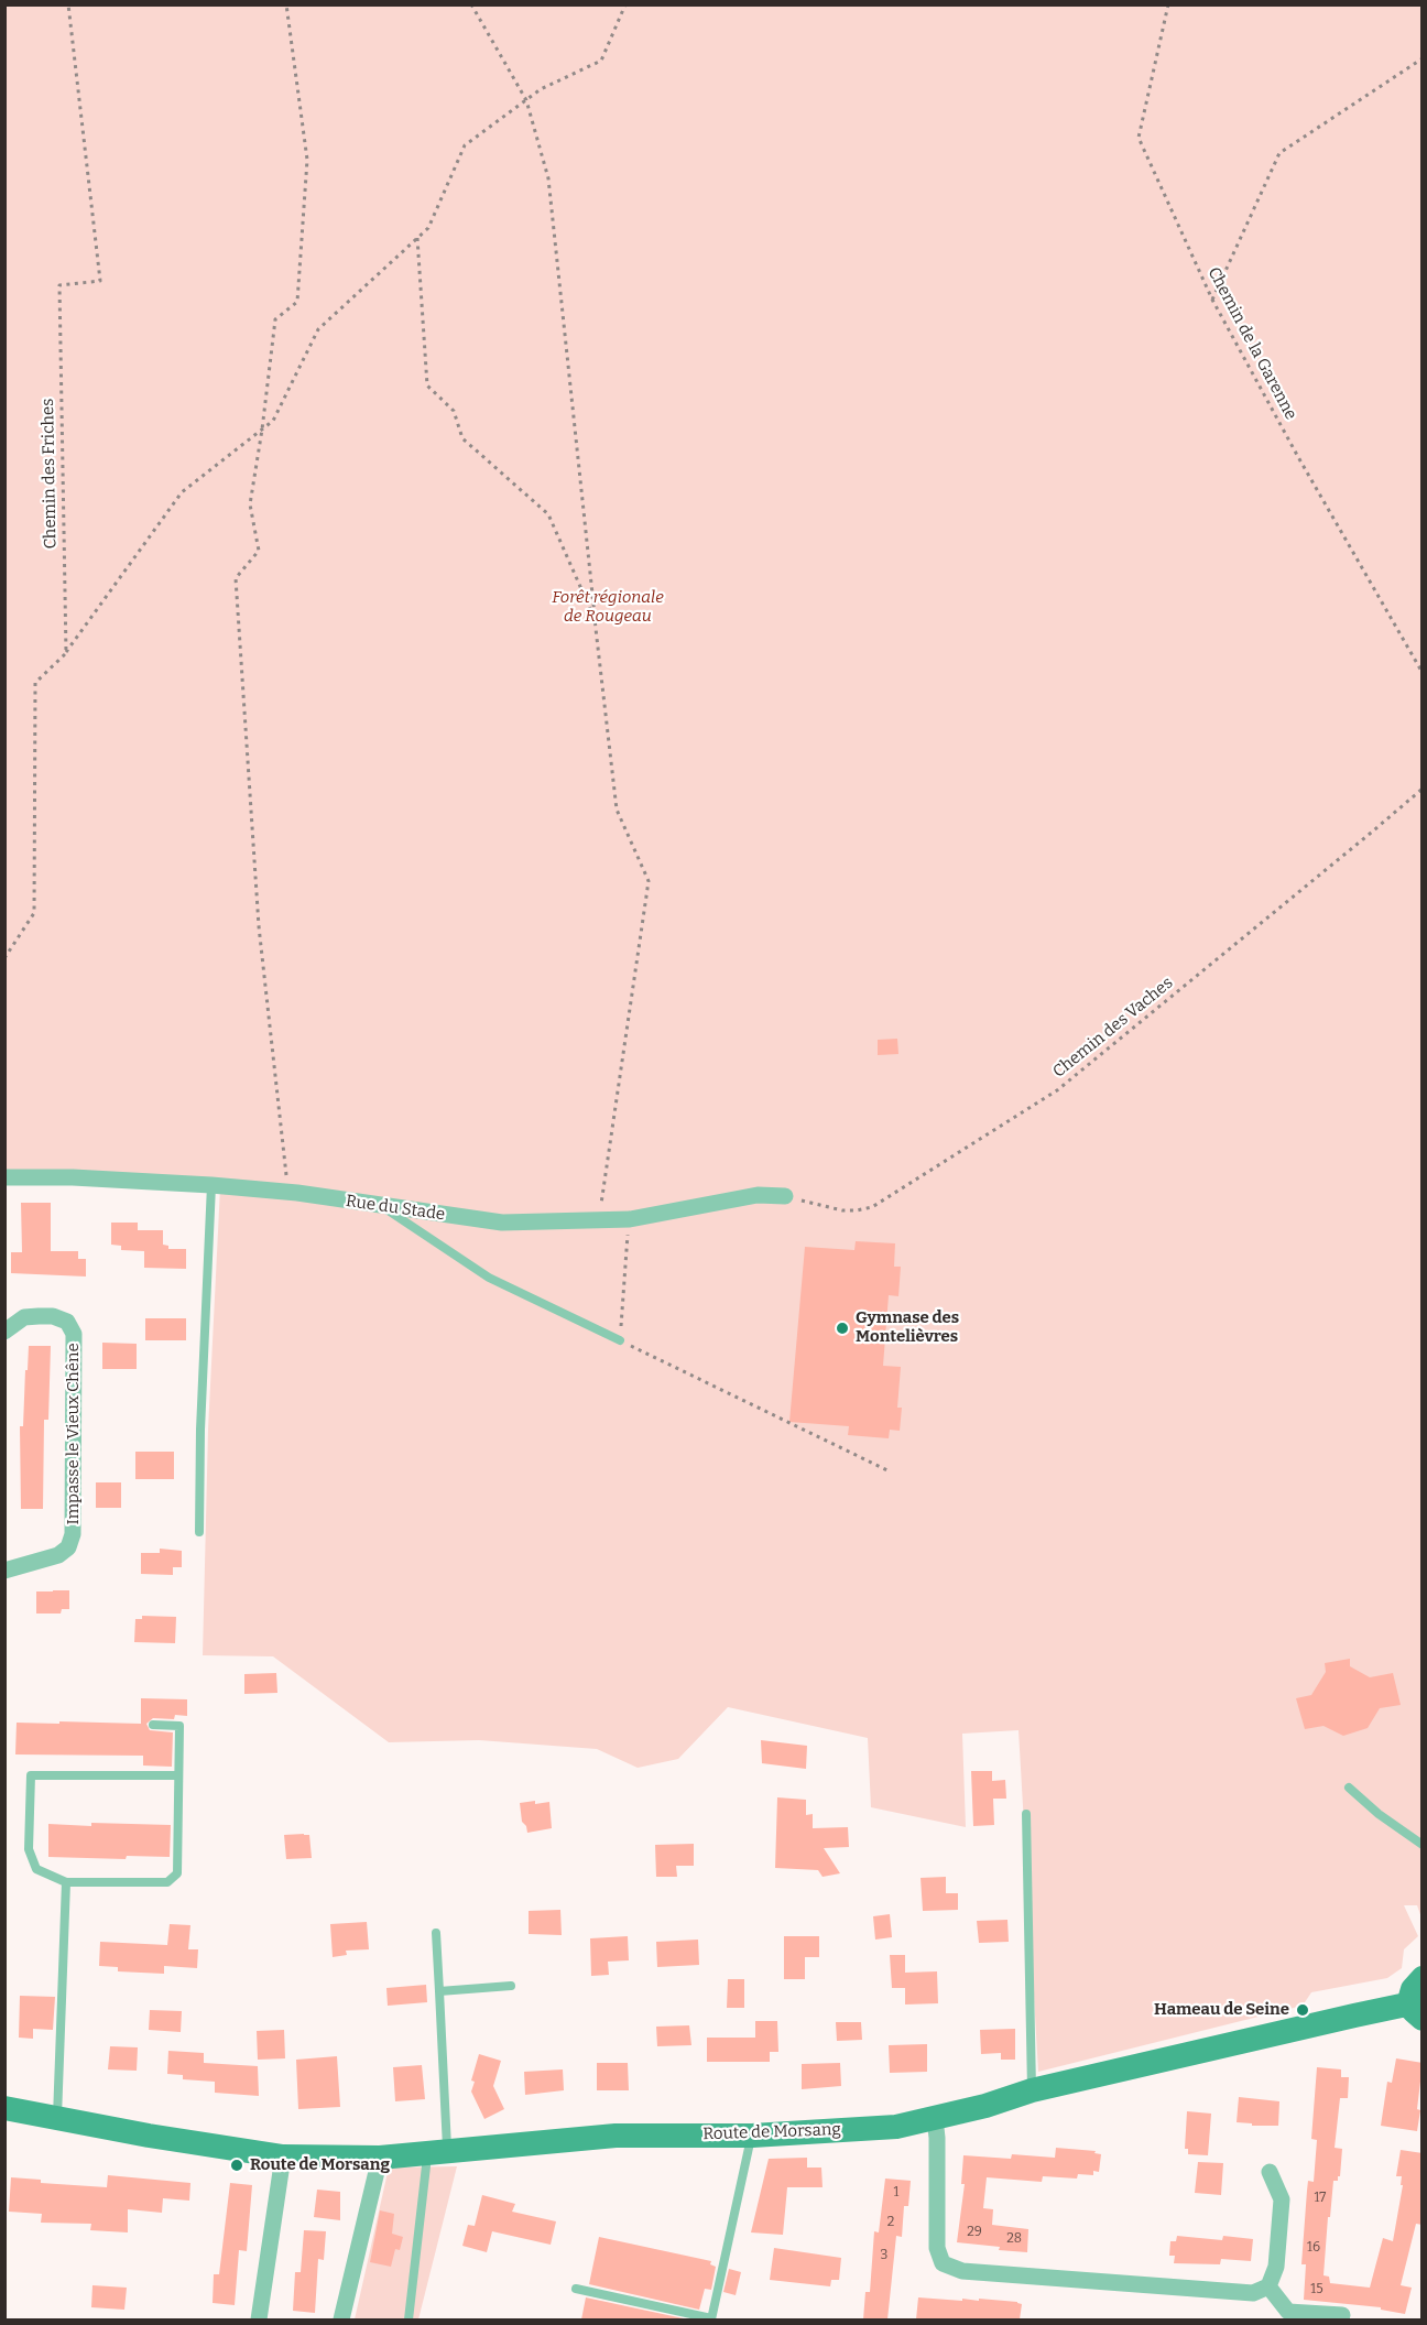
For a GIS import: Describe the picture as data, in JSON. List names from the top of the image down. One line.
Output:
{"streets":{"street":["Rue du Stade","Impasse le Vieux Chêne","Route de Morsang"],"path":["Chemin de la Garenne","Chemin des Friches","Chemin des Vaches"]},"crossings":[["Chemin des Vaches","Rue du Stade"]],"parks":["Forêt régionale de Rougeau"],"places":["Gymnase des Montelièvres","Hameau de Seine","Route de Morsang"],"house_numbers":["1","17","2","29","28","16","3","15"]}
